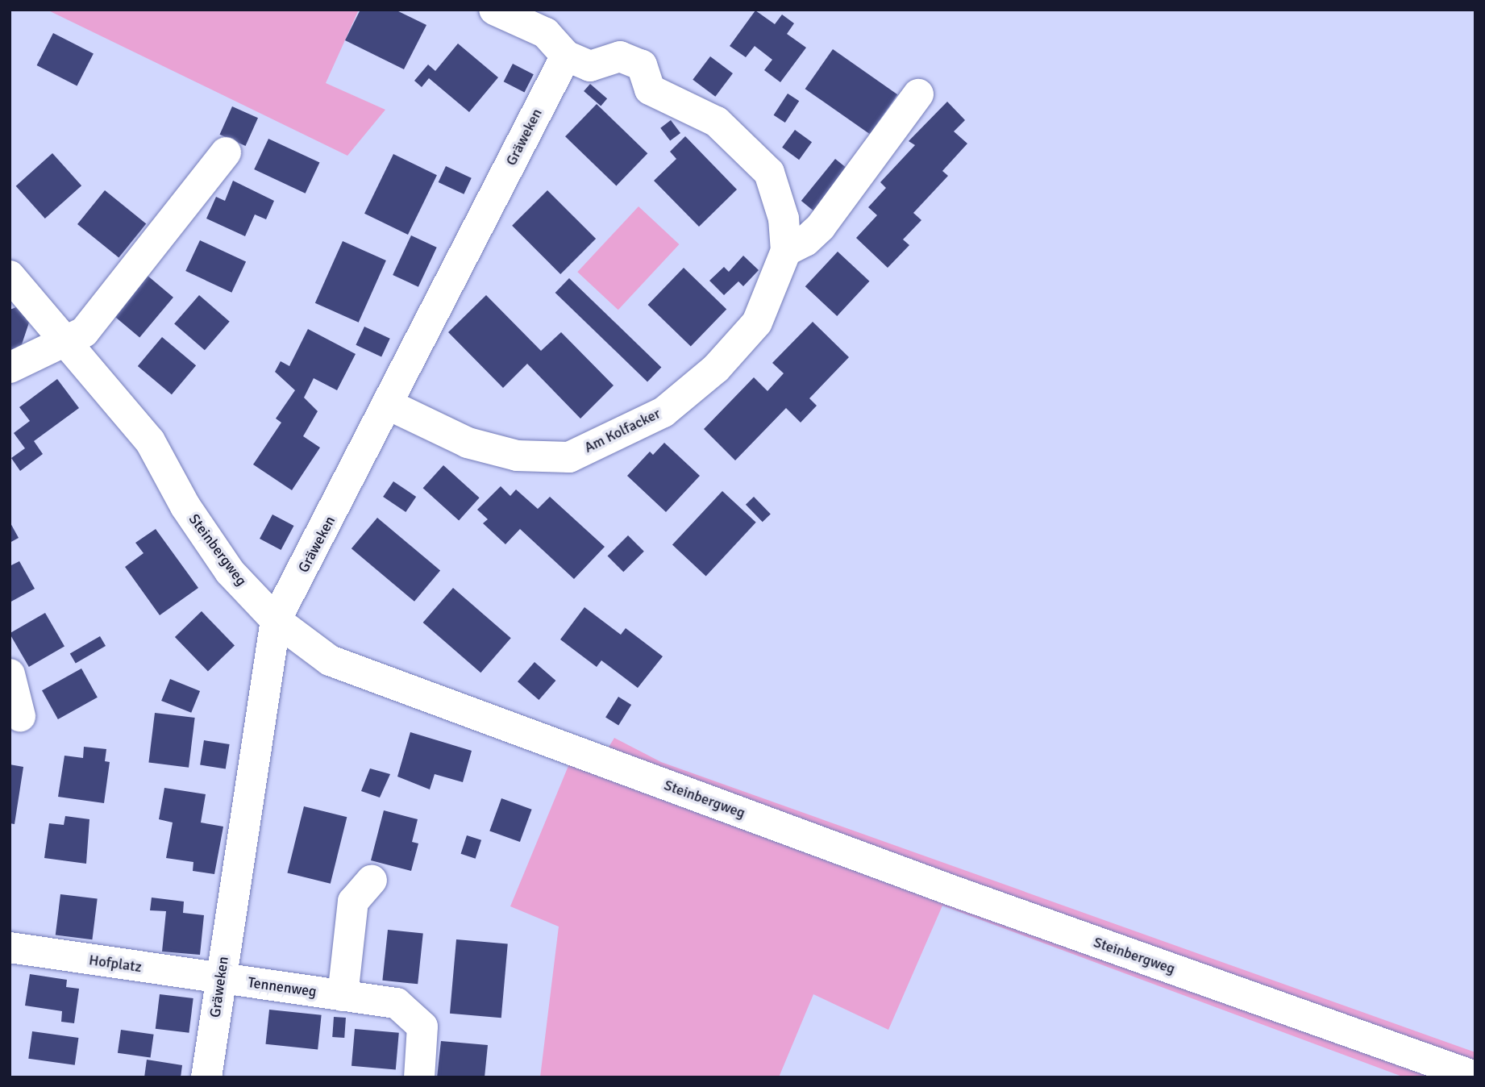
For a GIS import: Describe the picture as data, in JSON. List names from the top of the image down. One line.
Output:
{"streets":{"street":["Gräweken","Am Kolfacker","Steinbergweg","Hofplatz","Tennenweg"]},"crossings":[["Gräweken","Am Kolfacker"],["Gräweken","Steinbergweg"],["Gräweken","Hofplatz"],["Gräweken","Tennenweg"],["Hofplatz","Tennenweg"]]}
